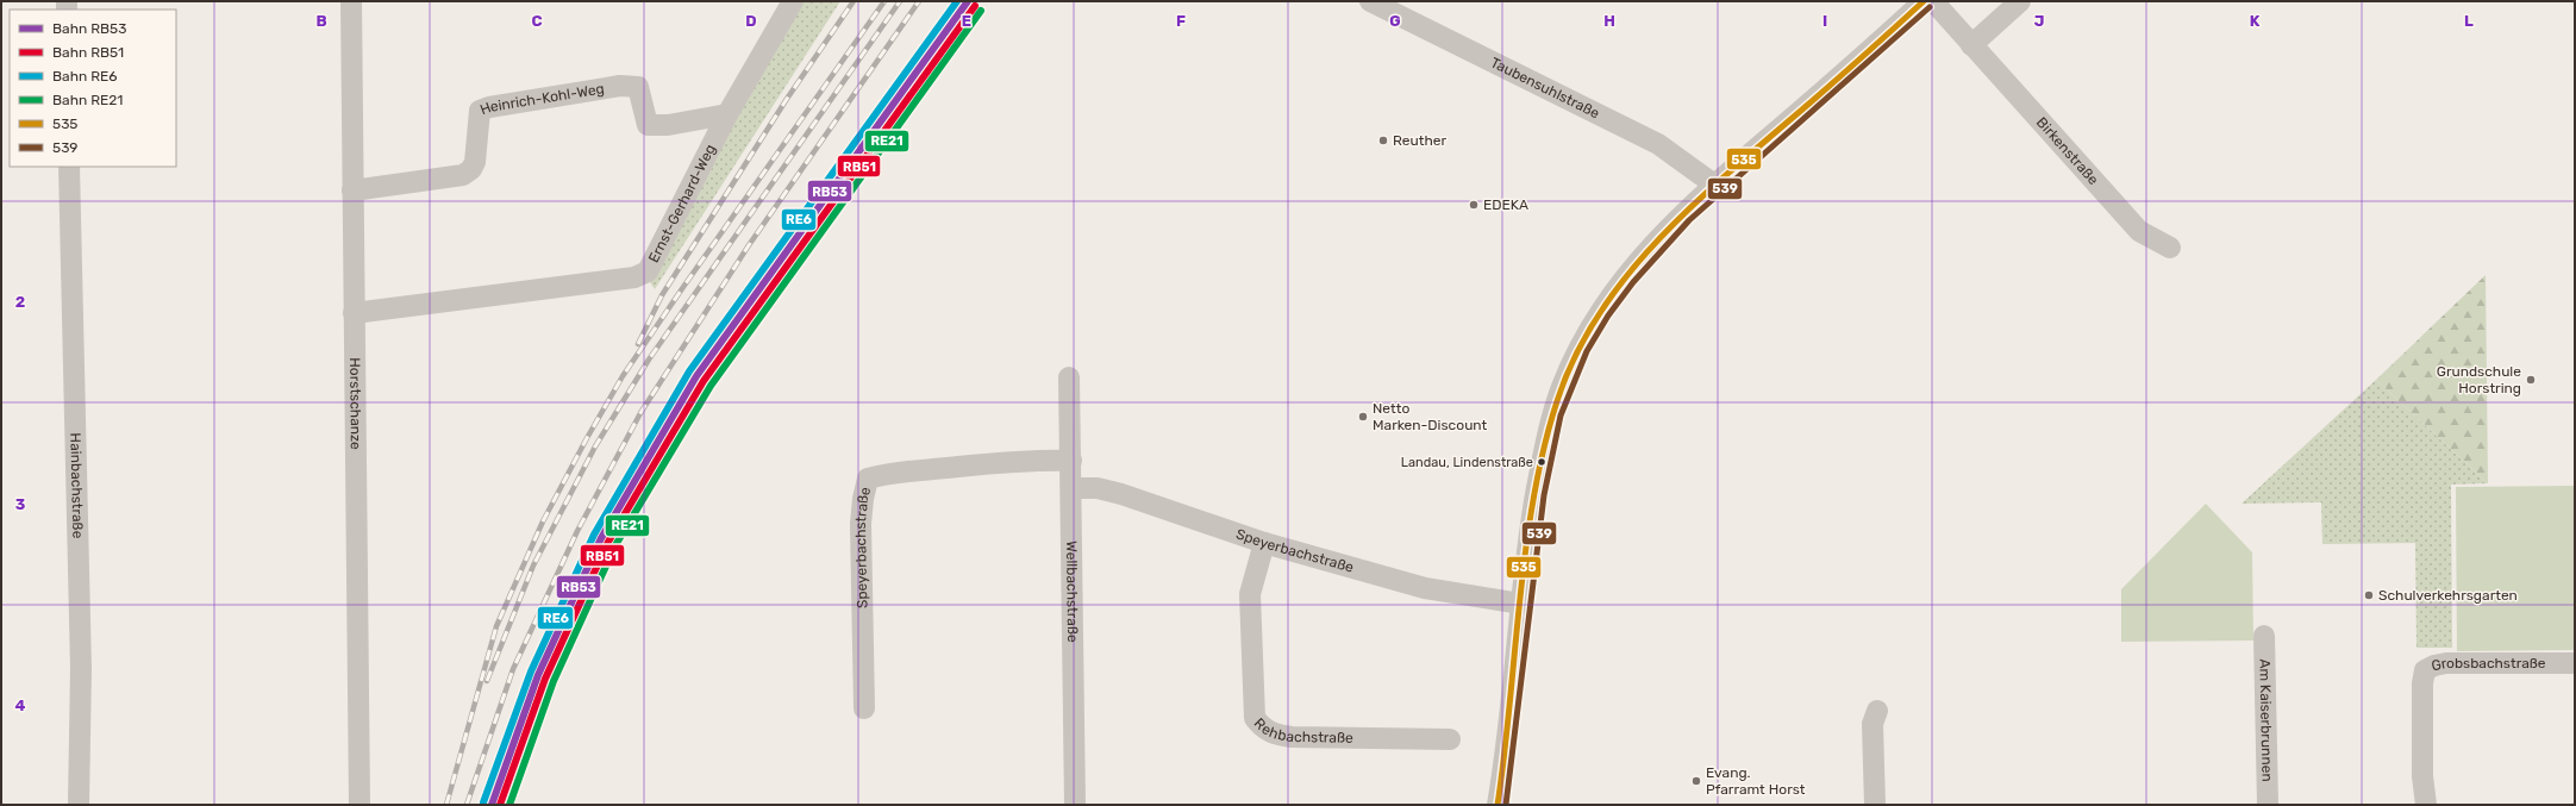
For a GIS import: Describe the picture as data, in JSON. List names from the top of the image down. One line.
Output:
{"streets":{"street":["Taubensuhlstraße","Heinrich-Kohl-Weg","Birkenstraße","Ernst-Gerhard-Weg","Horstschanze","Hainbachstraße","Speyerbachstraße","Wellbachstraße","Grobsbachstraße","Am Kaiserbrunnen","Rehbachstraße"]},"crossings":[["Heinrich-Kohl-Weg","Ernst-Gerhard-Weg"],["Heinrich-Kohl-Weg","Horstschanze"],["Ernst-Gerhard-Weg","Horstschanze"],["Speyerbachstraße","Wellbachstraße"],["Speyerbachstraße","Rehbachstraße"]],"places":["Reuther","EDEKA","Grundschule Horstring","Netto Marken-Discount","Landau, Lindenstraße","Schulverkehrsgarten","Evang. Pfarramt Horst"],"lines":["rail line RB53","rail line RE6","transit line 535","rail line RB51","transit line 539","rail line RE21"],"legend":["Bahn RB53","Bahn RB51","Bahn RE6","Bahn RE21","535","539"],"grid":{"columns":["B","C","D","E","F","G","H","I","J","K","L"],"rows":["2","3","4"]}}
